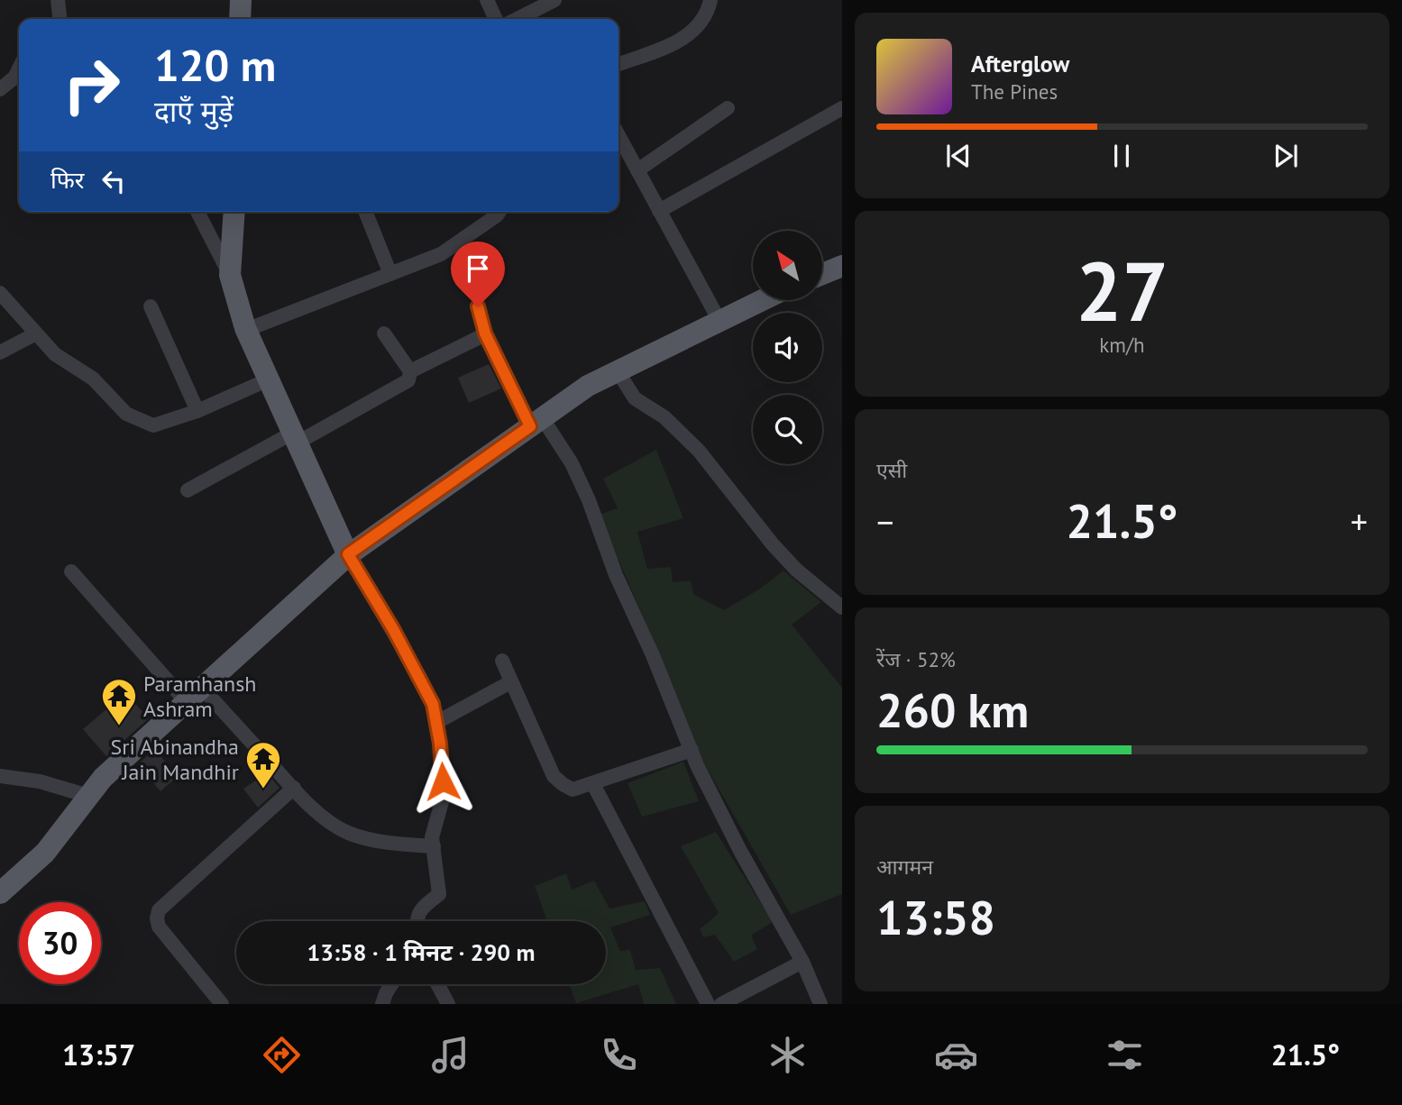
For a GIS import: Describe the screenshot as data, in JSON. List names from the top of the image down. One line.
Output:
{"places":{"temple":["Paramhansh Ashram","Sri Abinandha Jain Mandhir"]},"north":"top left","page":{"turn":["120 m","दाएँ मुड़ें"],"song":["Afterglow","The Pines"],"then":"फिर","tile":[["27","km/h"],"एसी",["रेंज · 52%","260 km"],["आगमन","13:58"]],"heat":["−","21.5°","+"],"limit":"30","trip":"13:58 · 1 मिनट · 290 m","tabs":["13:57","21.5°"]}}
